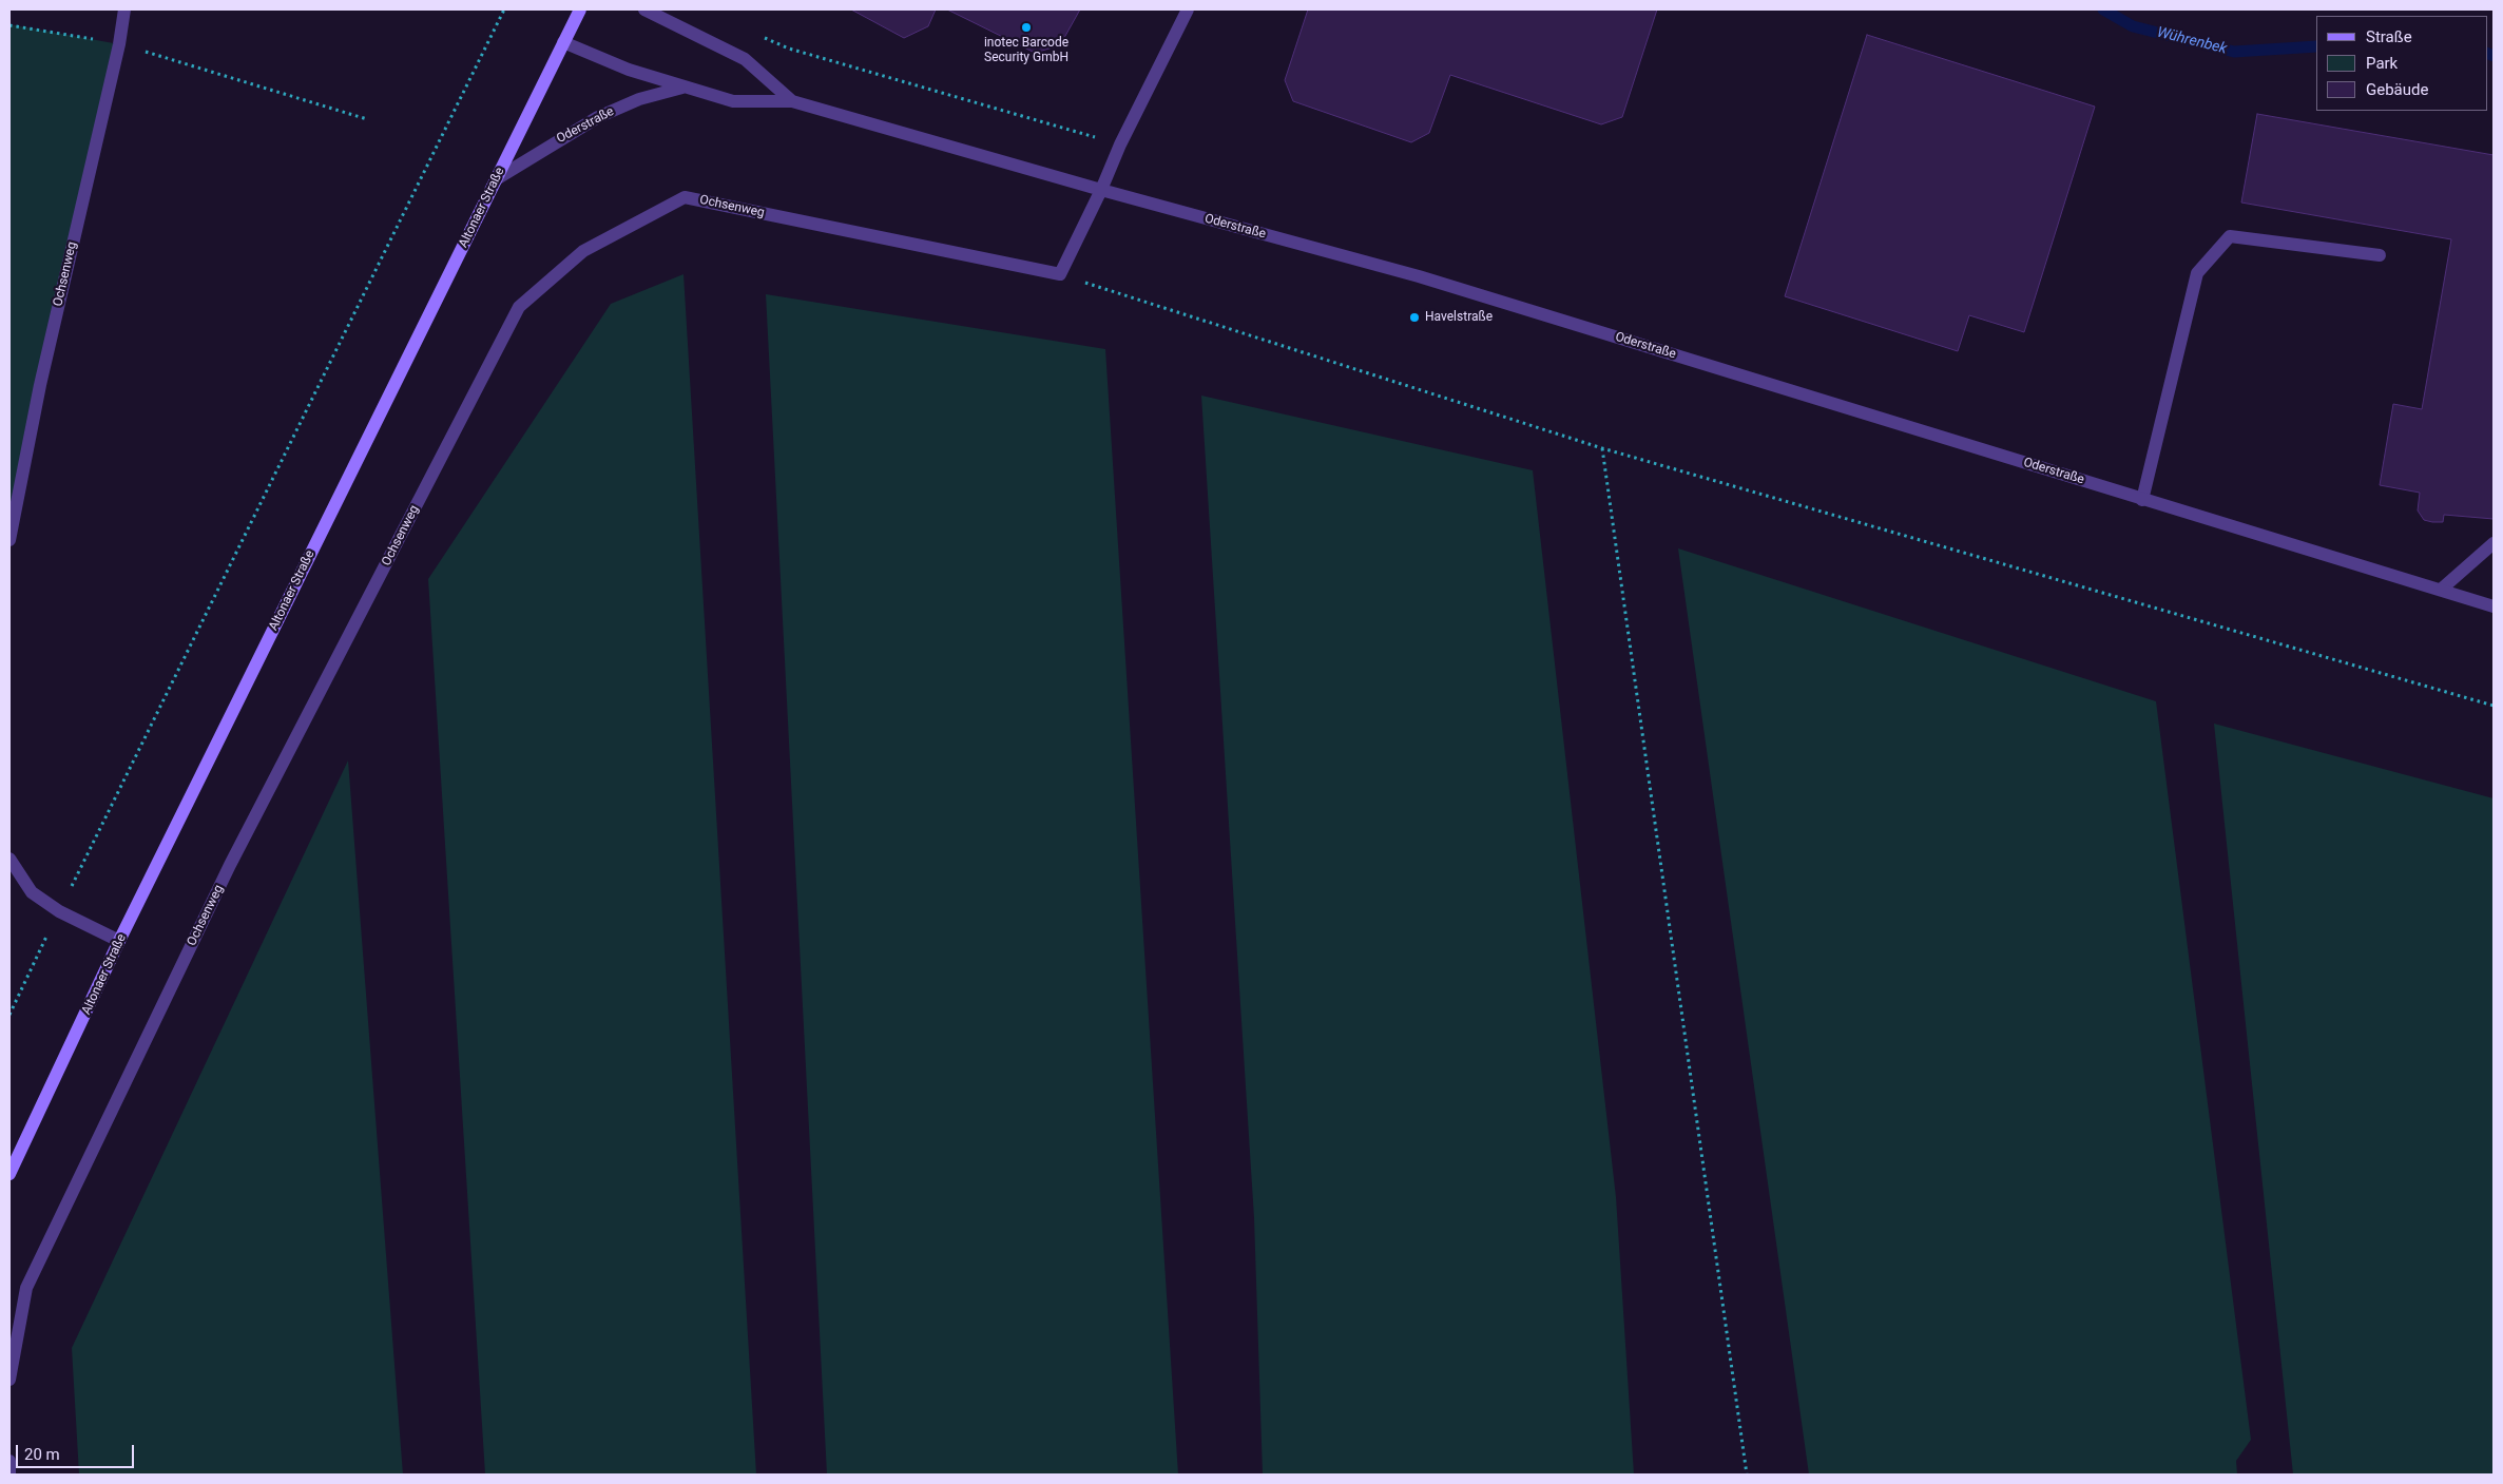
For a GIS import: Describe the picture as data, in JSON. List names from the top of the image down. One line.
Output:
{"streets":{"main road":["Altonaer Straße"],"street":["Oderstraße","Ochsenweg"]},"crossings":[["Oderstraße","Altonaer Straße"]],"water":["Wührenbek"],"places":["inotec Barcode Security GmbH","Havelstraße"],"legend":["Straße","Park","Gebäude"],"scale_bar":"20 m"}
